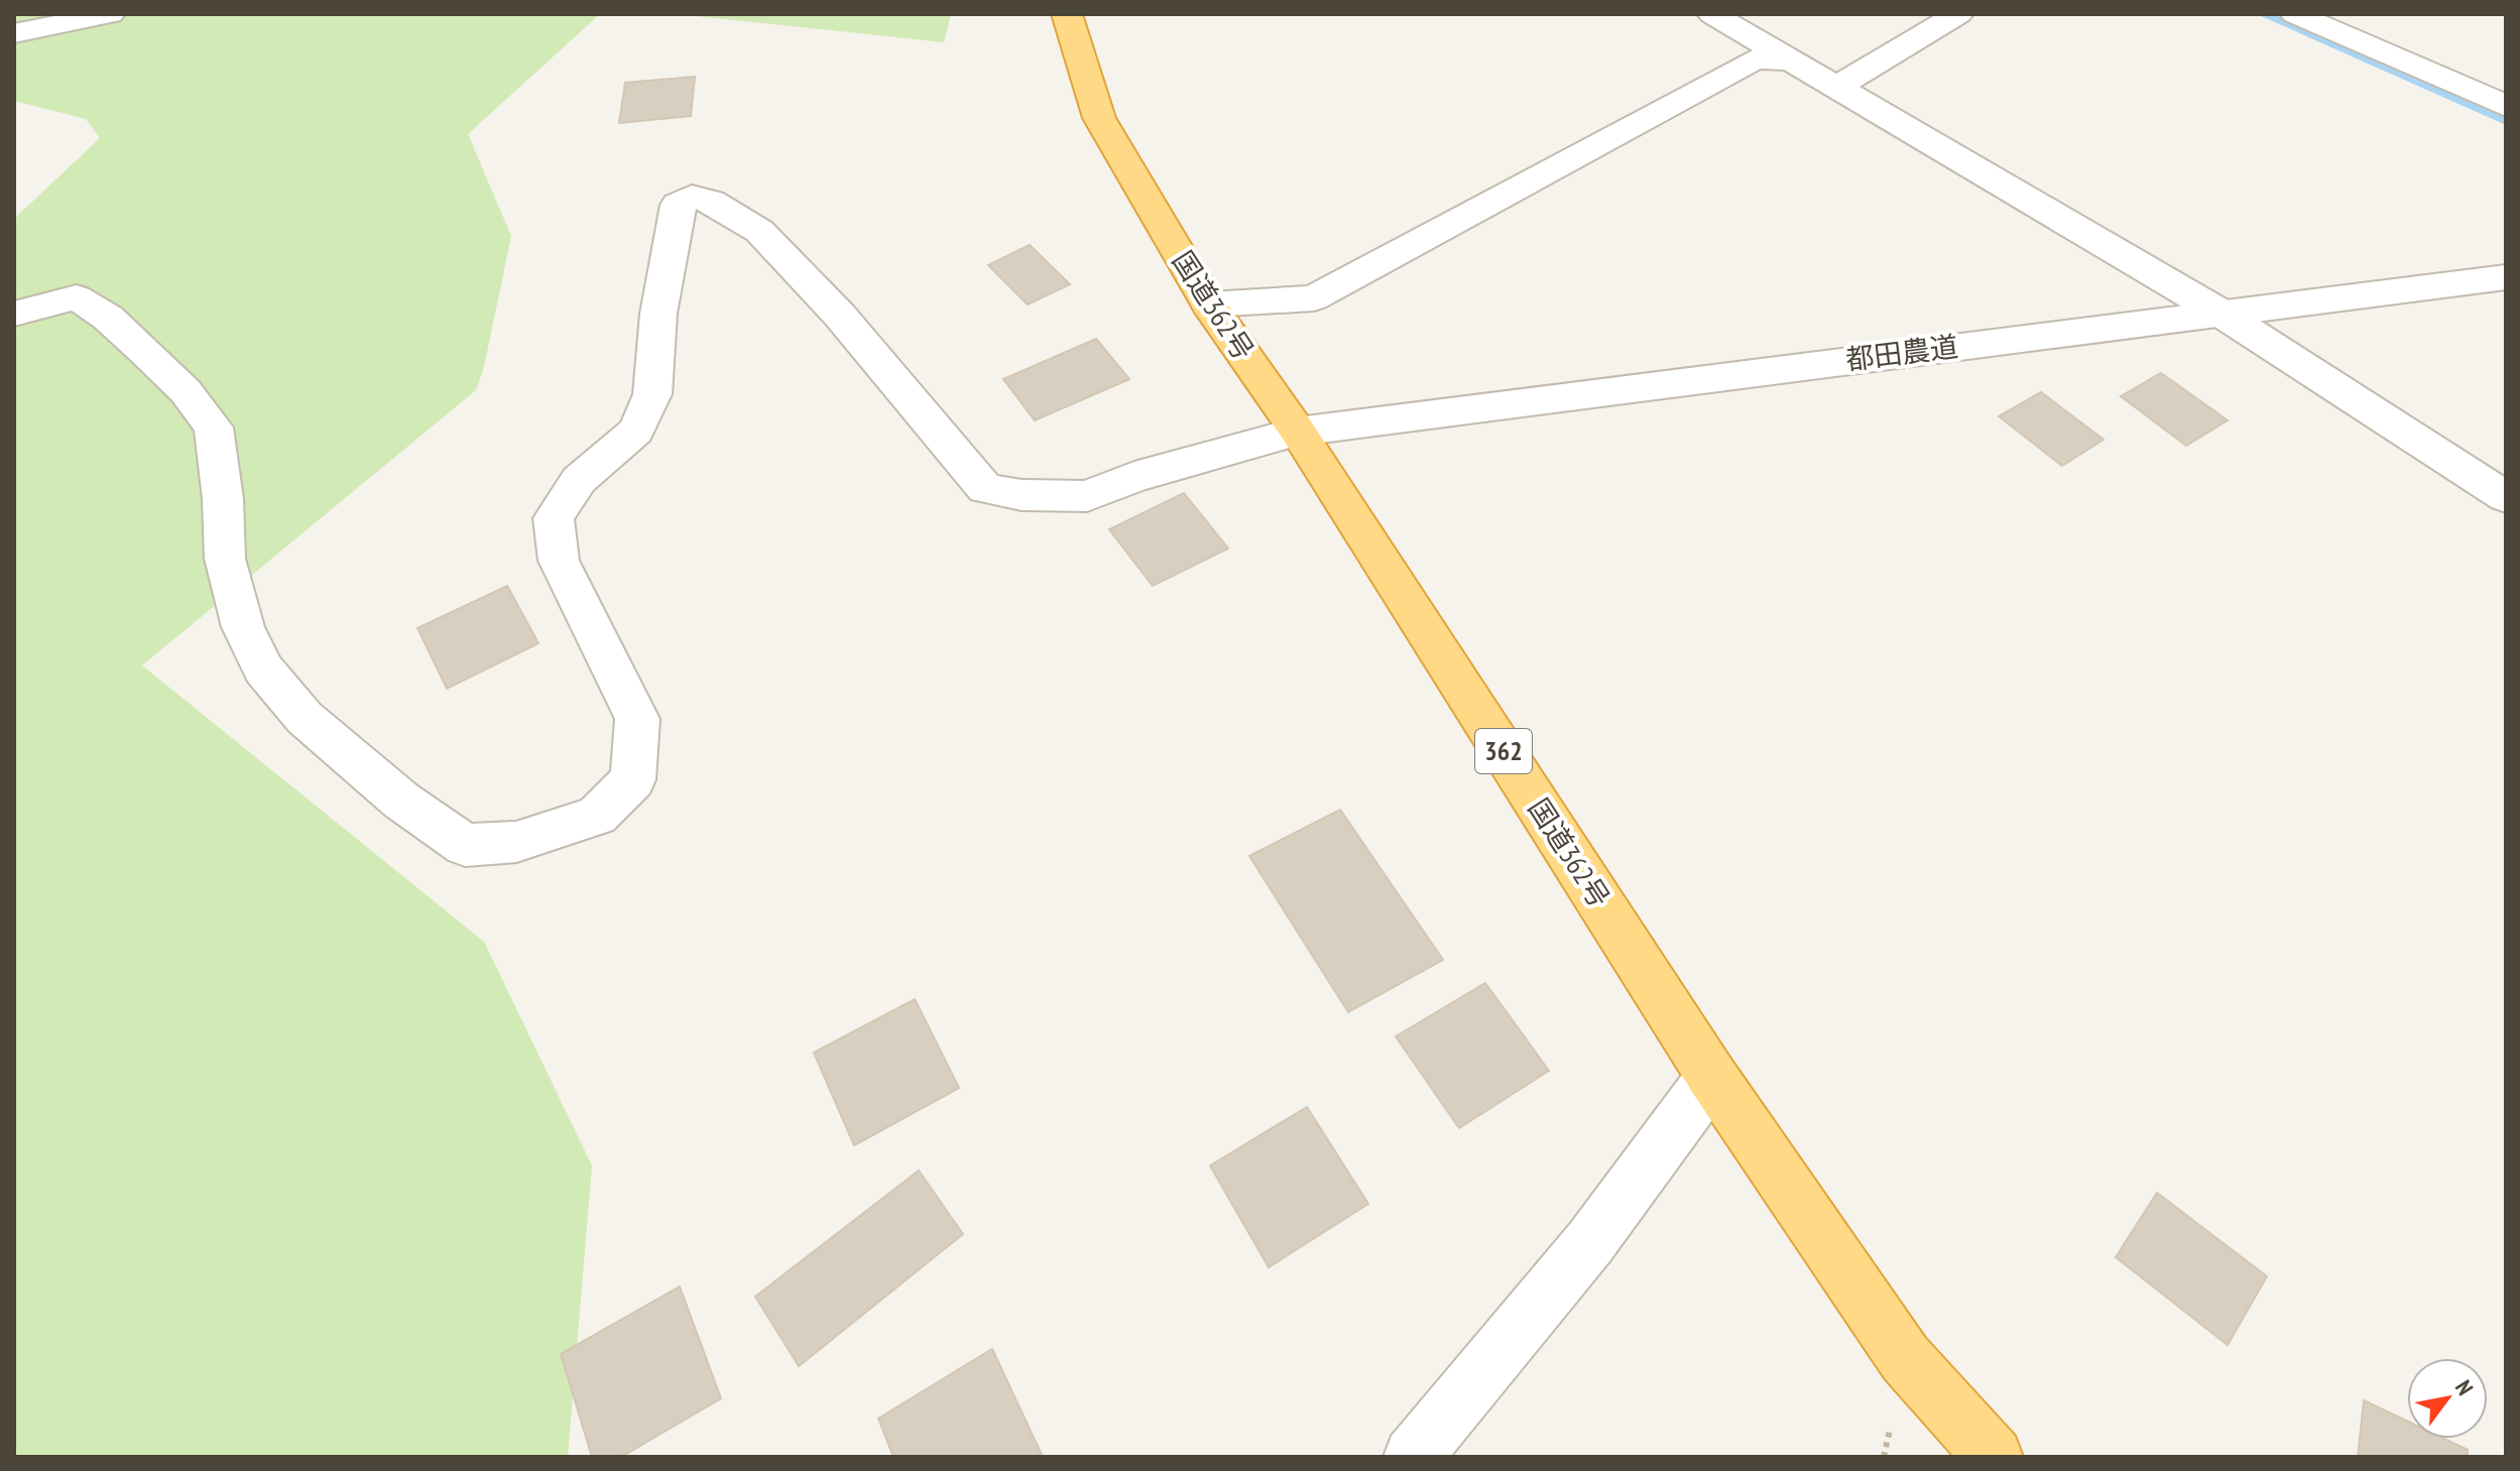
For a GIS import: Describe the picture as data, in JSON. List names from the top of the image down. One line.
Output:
{"streets":{"highway":["国道362号","362"],"street":["都田農道"]},"crossings":[["国道362号","都田農道"]],"north":"top right"}
